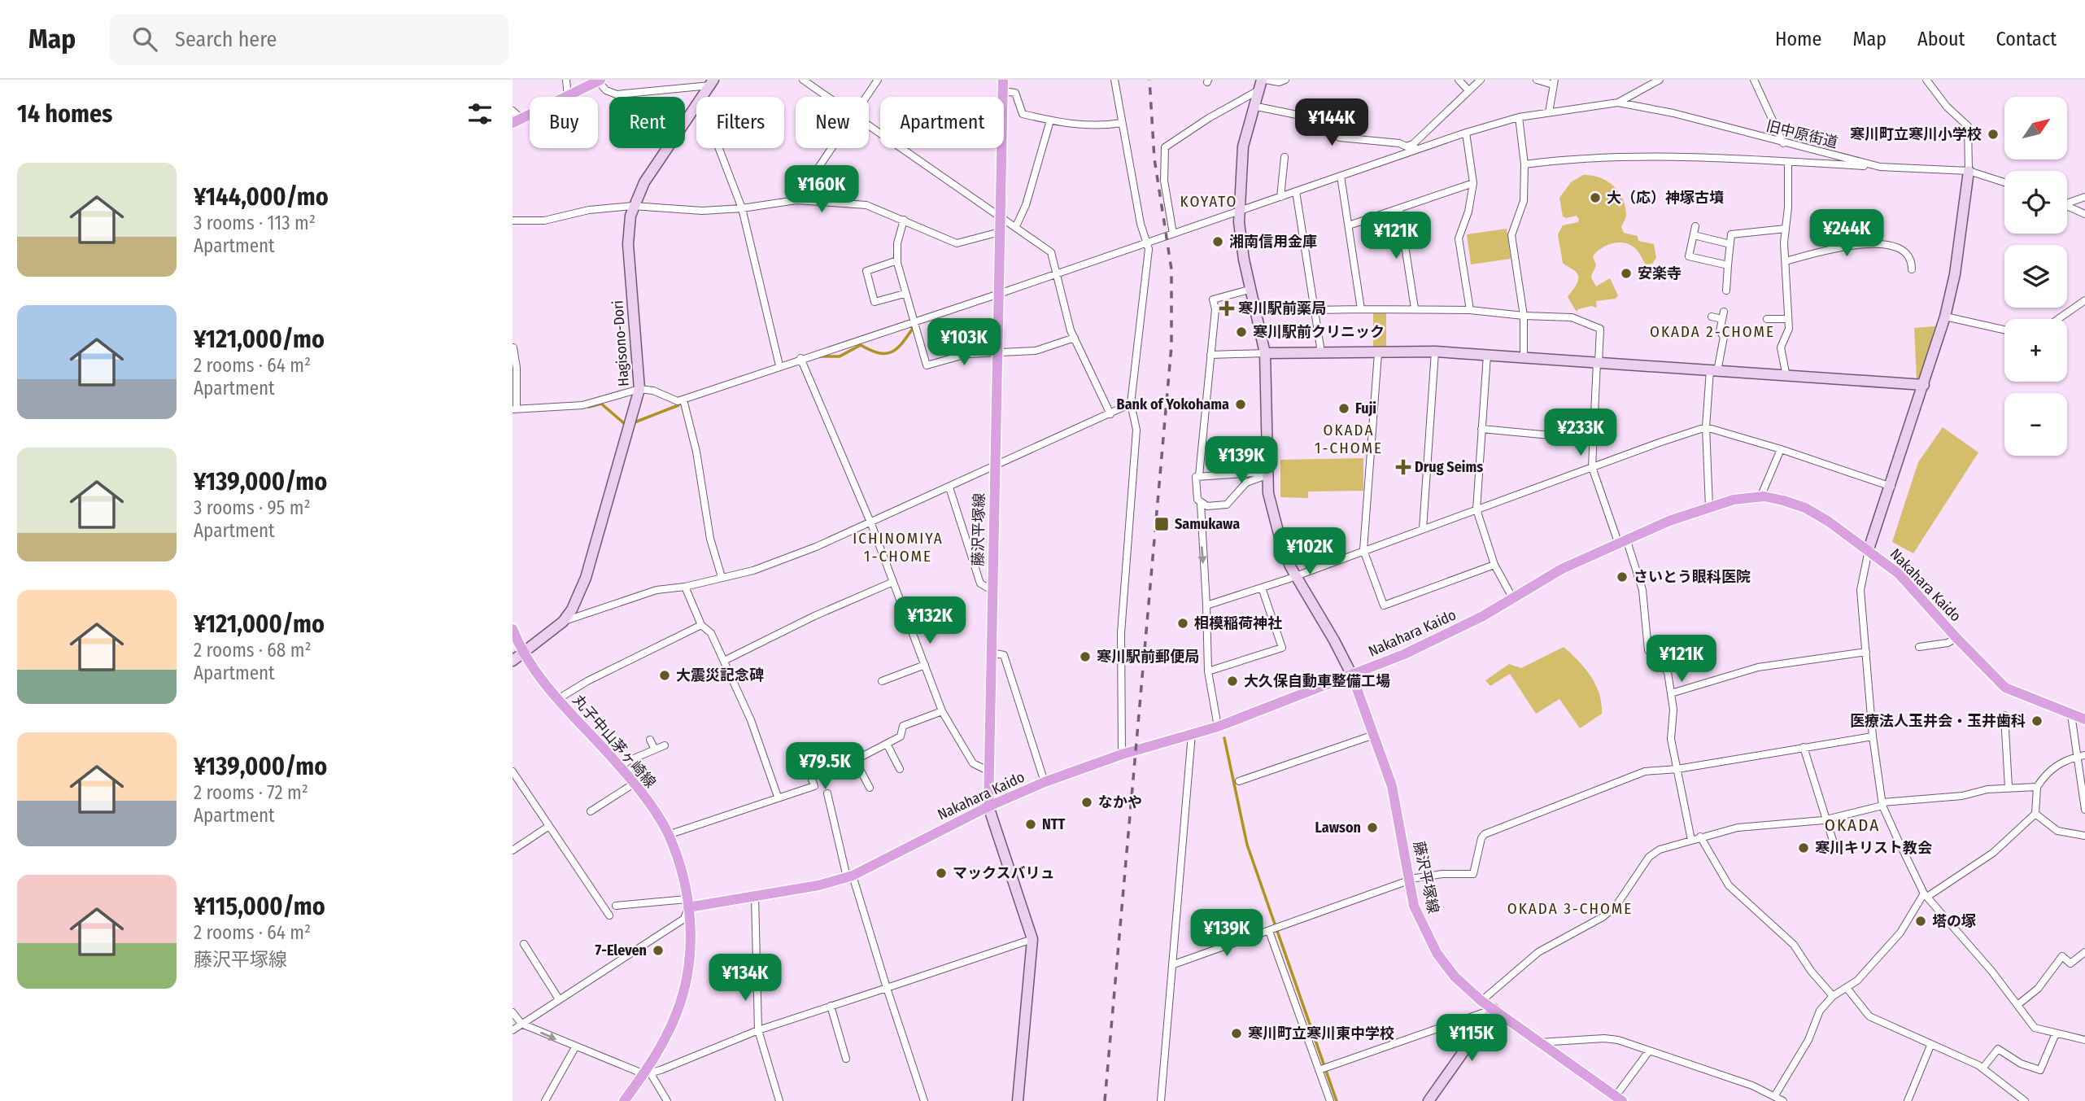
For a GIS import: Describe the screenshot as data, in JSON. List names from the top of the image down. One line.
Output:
{"streets":{"main road":["藤沢平塚線","Nakahara Kaido","丸子中山茅ヶ崎線"],"street":["旧中原街道","Hagisono-Dori"]},"crossings":[["Hagisono-Dori","丸子中山茅ヶ崎線"],["藤沢平塚線","Nakahara Kaido"],["Nakahara Kaido","丸子中山茅ヶ崎線"]],"districts":["KOYATO","OKADA 2-CHOME","OKADA 1-CHOME","ICHINOMIYA 1-CHOME","OKADA","OKADA 3-CHOME"],"places":{"other":["寒川町立寒川小学校","大（応）神塚古墳","湘南信用金庫","安楽寺","寒川駅前クリニック","Bank of Yokohama","Fuji","さいとう眼科医院","相模稲荷神社","寒川駅前郵便局","大震災記念碑","大久保自動車整備工場","医療法人玉井会・玉井歯科","なかや","NTT","Lawson","寒川キリスト教会","マックスバリュ","塔の塚","7-Eleven","寒川町立寒川東中学校"],"health":["寒川駅前薬局","Drug Seims"],"transit":["Samukawa"]},"north":"top right","page":{"header":"Map","search":"Search here","nav":["Home","Map","About","Contact"],"heading":"14 homes","map_buttons":["+","−"],"chip":["Buy","Rent","Filters","New","Apartment"],"price":["¥144K","¥160K","¥244K","¥121K","¥103K","¥233K","¥139K","¥102K","¥132K","¥121K","¥79.5K","¥139K","¥134K","¥115K"],"list":[{"name":"¥144,000/mo","note":"3 rooms · 113 m² · Apartment"},{"name":"¥121,000/mo","note":"2 rooms · 64 m² · Apartment"},{"name":"¥139,000/mo","note":"3 rooms · 95 m² · Apartment"},{"name":"¥121,000/mo","note":"2 rooms · 68 m² · Apartment"},{"name":"¥139,000/mo","note":"2 rooms · 72 m² · Apartment"},{"name":"¥115,000/mo","note":"2 rooms · 64 m² · 藤沢平塚線"}]}}
